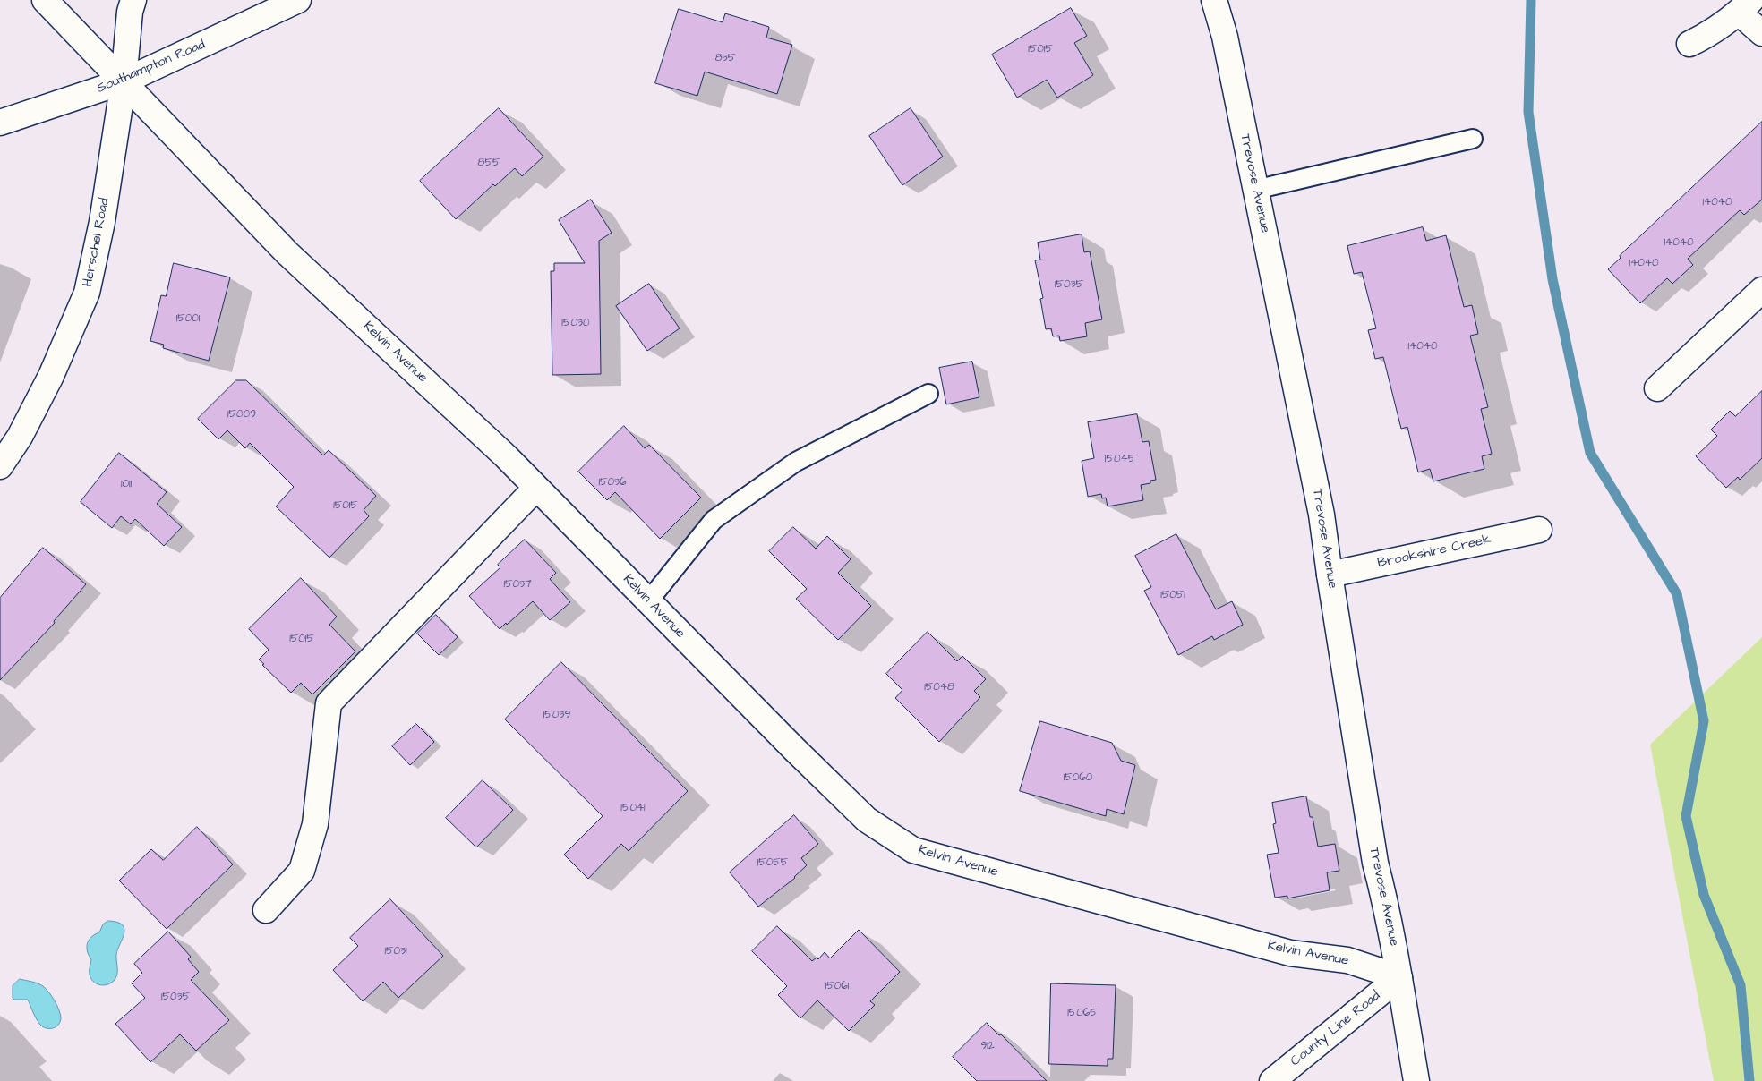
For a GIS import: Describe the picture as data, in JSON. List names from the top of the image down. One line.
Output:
{"streets":{"street":["Southampton Road","Trevose Avenue","Herschel Road","Kelvin Avenue","Brookshire Creek","County Line Road"]},"crossings":[["Southampton Road","Herschel Road"],["Southampton Road","Kelvin Avenue"],["Trevose Avenue","Kelvin Avenue"],["Trevose Avenue","Brookshire Creek"],["Trevose Avenue","County Line Road"],["Herschel Road","Kelvin Avenue"],["Kelvin Avenue","County Line Road"]],"house_numbers":["15015","835","855","14040","14040","14040","15035","15001","15030","14040","15009","15045","15036","1011","15015","15037","15051","15015","15048","15039","15060","15041","15055","15031","15061","15035","15065","912"]}
